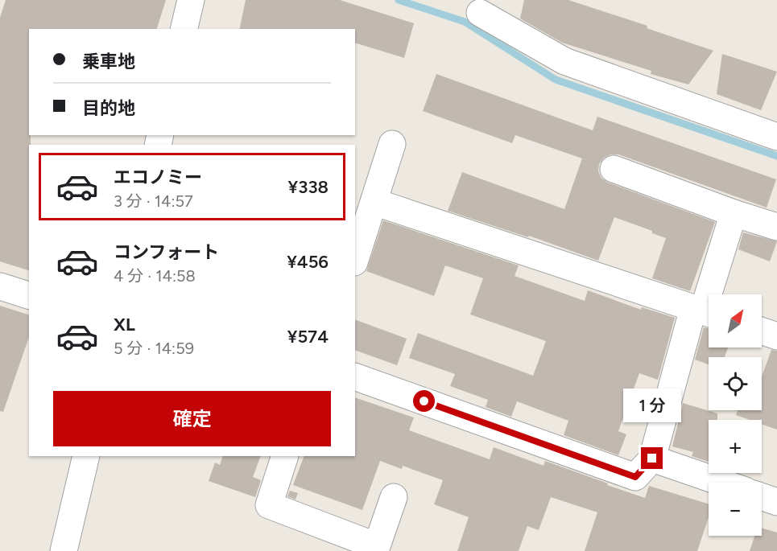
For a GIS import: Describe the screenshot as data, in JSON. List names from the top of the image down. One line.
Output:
{"north":"top right","page":{"banner":["乗車地","目的地"],"list":[{"name":"エコノミー","note":"3 分 · 14:57","value":"¥338"},{"name":"コンフォート","note":"4 分 · 14:58","value":"¥456"},{"name":"XL","note":"5 分 · 14:59","value":"¥574"}],"map_buttons":["+","−"],"buttons":"確定","bubble":"1 分"}}
